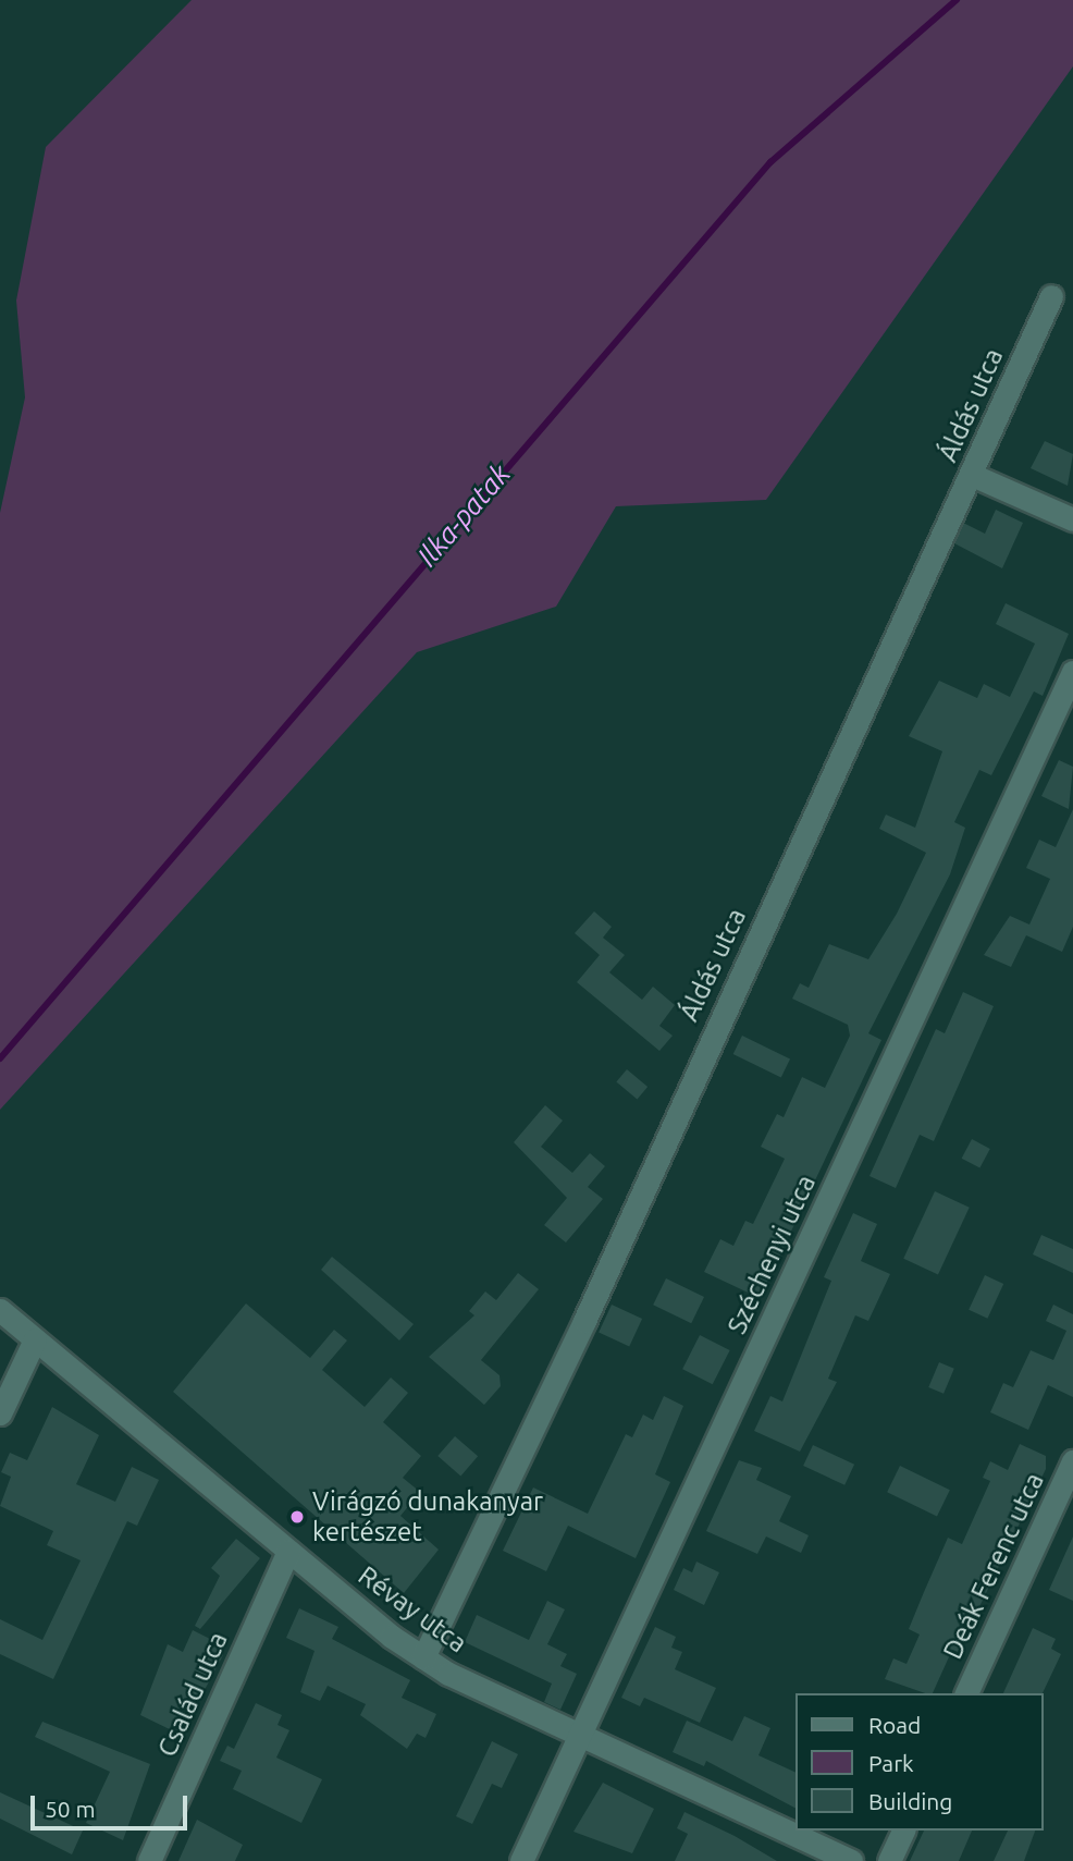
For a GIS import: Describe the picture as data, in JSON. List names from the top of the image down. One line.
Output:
{"streets":{"street":["Áldás utca","Széchenyi utca","Deák Ferenc utca","Révay utca","Család utca"]},"crossings":[["Áldás utca","Révay utca"],["Széchenyi utca","Révay utca"],["Révay utca","Család utca"]],"water":["Ilka-patak"],"places":["Virágzó dunakanyar kertészet"],"legend":["Road","Park","Building"],"scale_bar":"50 m"}
